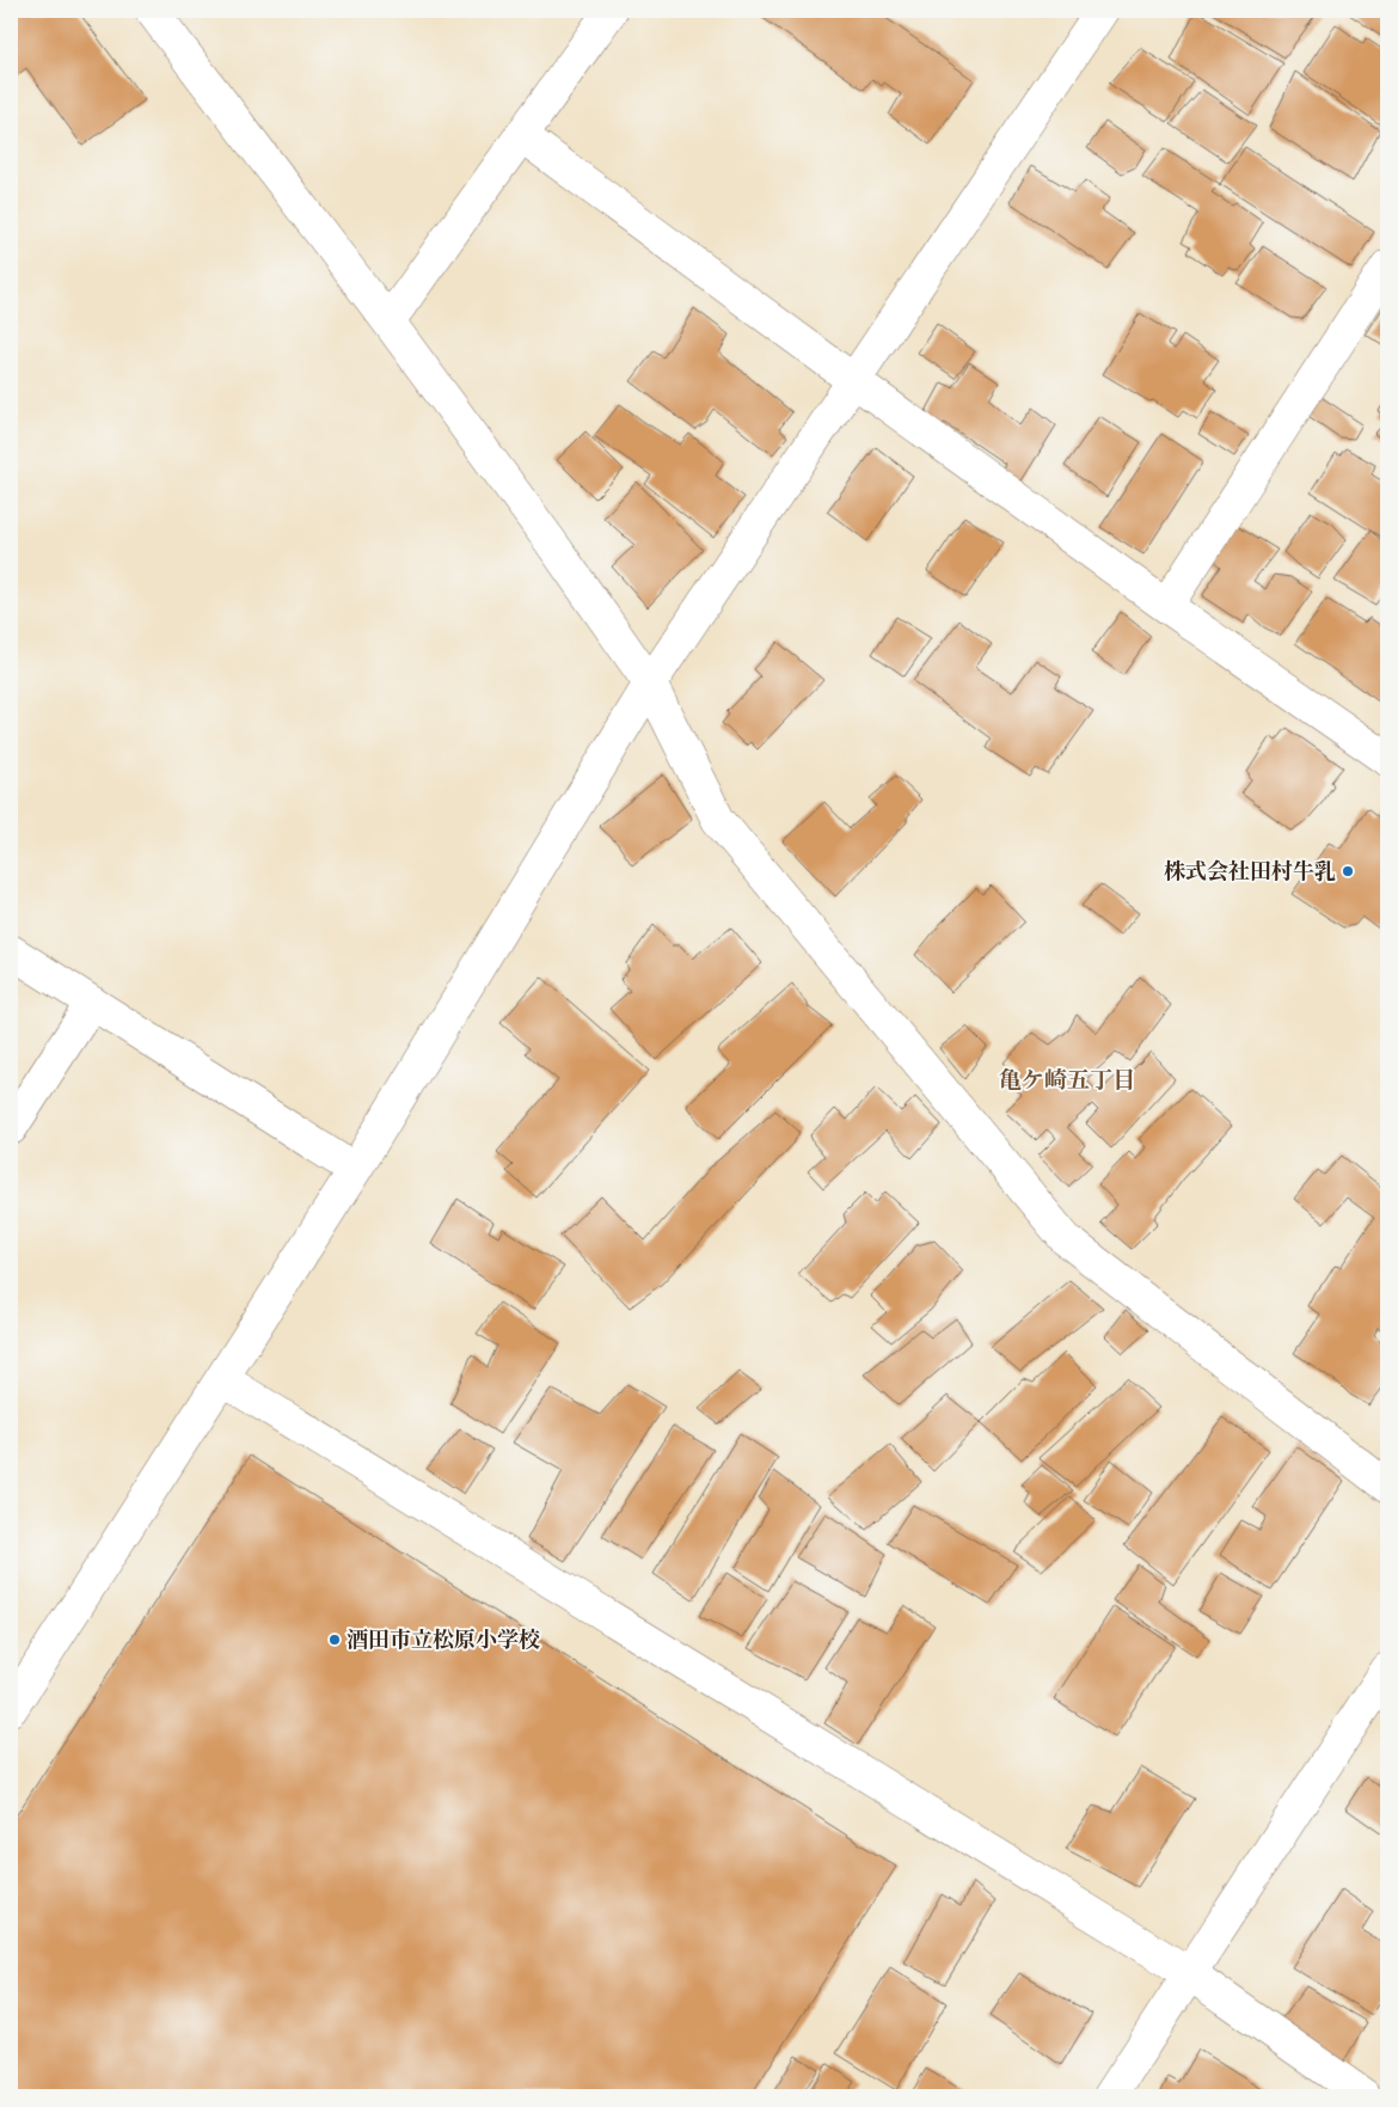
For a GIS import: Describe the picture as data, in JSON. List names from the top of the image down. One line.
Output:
{"districts":["亀ケ崎五丁目"],"places":["株式会社田村牛乳","酒田市立松原小学校"]}
